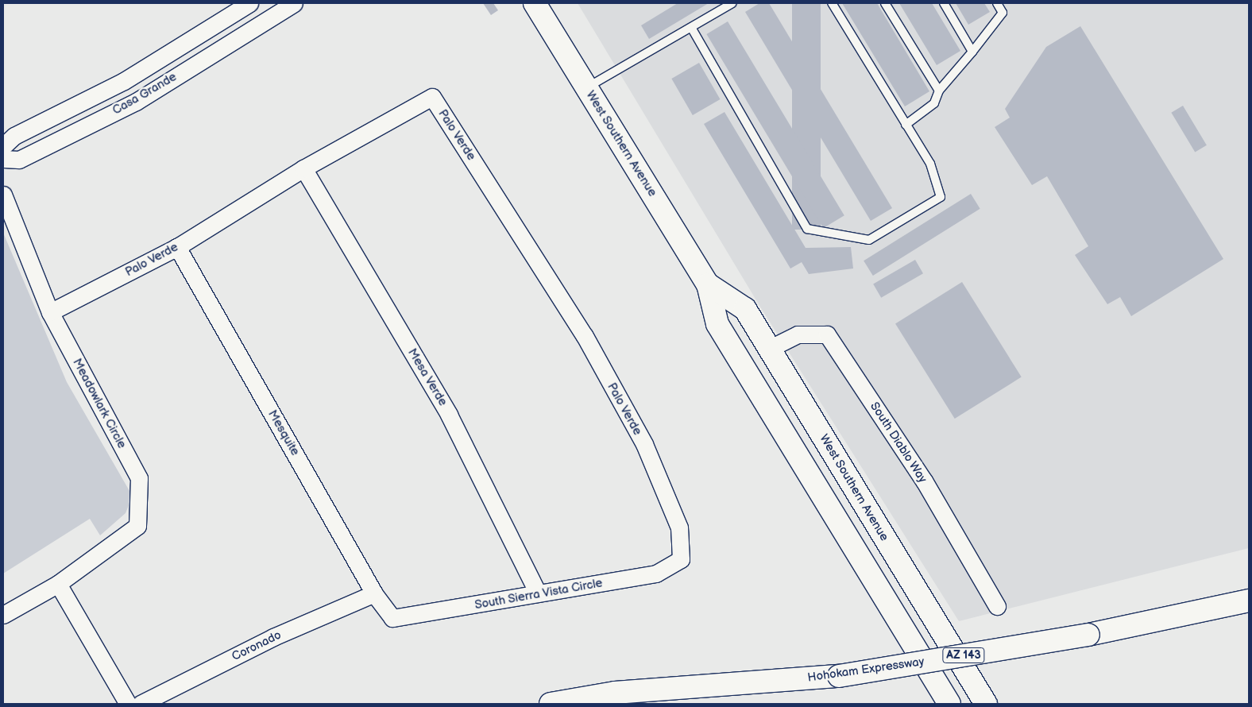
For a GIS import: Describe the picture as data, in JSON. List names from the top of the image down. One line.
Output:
{"streets":{"main road":["West Southern Avenue","AZ 143","Hohokam Expressway"],"street":["Casa Grande","Palo Verde","Mesa Verde","Meadowlark Circle","Mesquite","South Diablo Way","South Sierra Vista Circle","Coronado"]},"crossings":[["Palo Verde","Mesa Verde"],["Palo Verde","Meadowlark Circle"],["Palo Verde","Mesquite"],["Palo Verde","South Sierra Vista Circle"],["West Southern Avenue","South Diablo Way"],["Mesa Verde","South Sierra Vista Circle"],["Mesquite","South Sierra Vista Circle"],["Mesquite","Coronado"]]}
